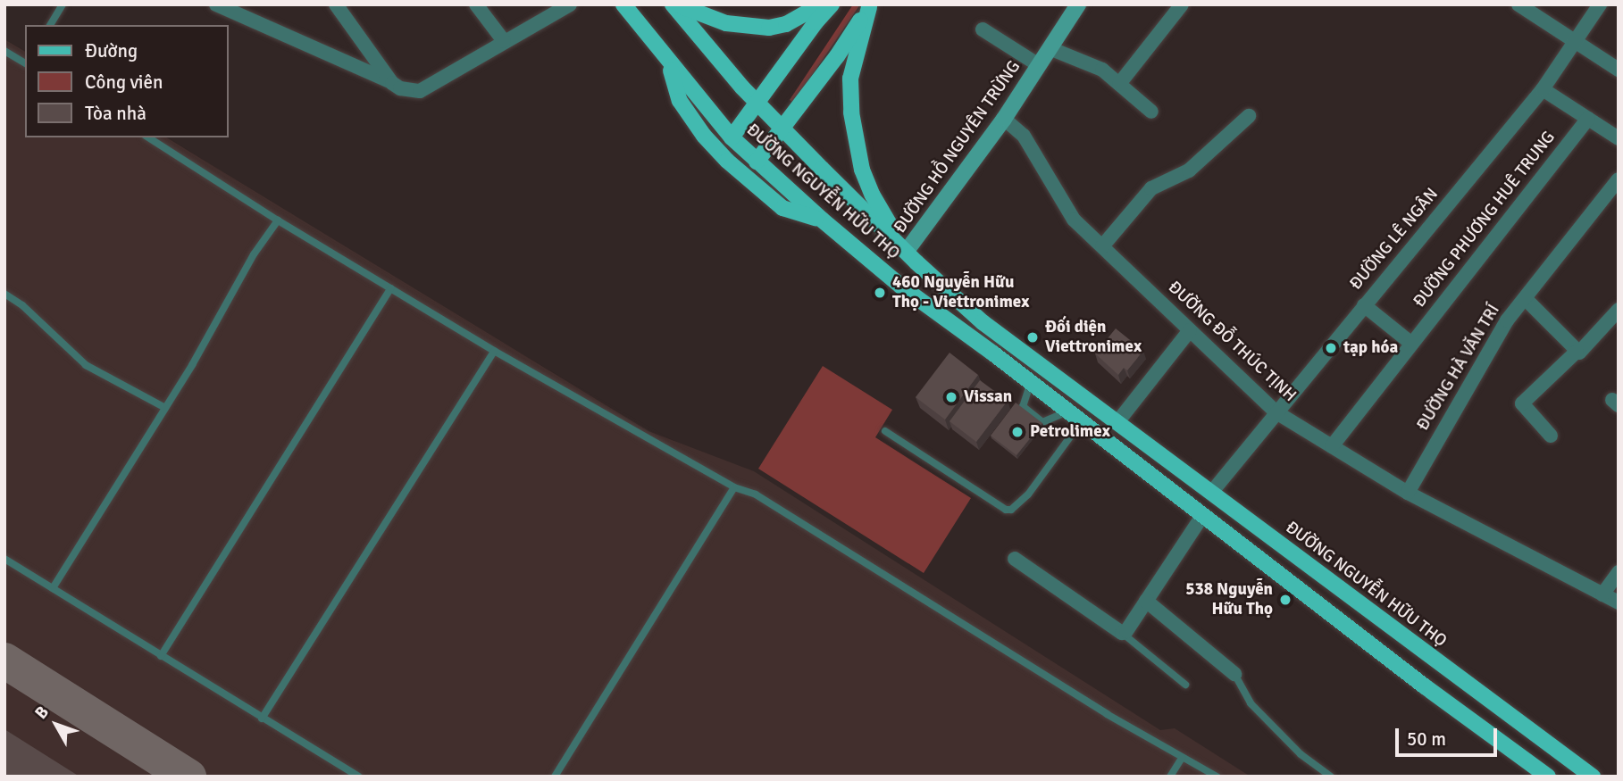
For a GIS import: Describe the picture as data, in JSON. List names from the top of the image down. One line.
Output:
{"streets":{"main road":["ĐƯỜNG NGUYỄN HỮU THỌ"],"street":["ĐƯỜNG HỒ NGUYÊN TRỪNG","ĐƯỜNG PHƯƠNG HUÊ TRUNG","ĐƯỜNG LÊ NGÂN","ĐƯỜNG ĐỖ THÚC TỊNH","ĐƯỜNG HÀ VĂN TRÍ"]},"crossings":[["ĐƯỜNG HỒ NGUYÊN TRỪNG","ĐƯỜNG NGUYỄN HỮU THỌ"],["ĐƯỜNG HỒ NGUYÊN TRỪNG","ĐƯỜNG ĐỖ THÚC TỊNH"],["ĐƯỜNG NGUYỄN HỮU THỌ","ĐƯỜNG LÊ NGÂN"],["ĐƯỜNG PHƯƠNG HUÊ TRUNG","ĐƯỜNG ĐỖ THÚC TỊNH"],["ĐƯỜNG LÊ NGÂN","ĐƯỜNG ĐỖ THÚC TỊNH"],["ĐƯỜNG ĐỖ THÚC TỊNH","ĐƯỜNG HÀ VĂN TRÍ"]],"places":["460 Nguyễn Hữu Thọ - Viettronimex","Đối diện Viettronimex","tạp hóa","Vissan","Petrolimex","538 Nguyễn Hữu Thọ"],"legend":["Đường","Công viên","Tòa nhà"],"scale_bar":"50 m","north":"top left"}
